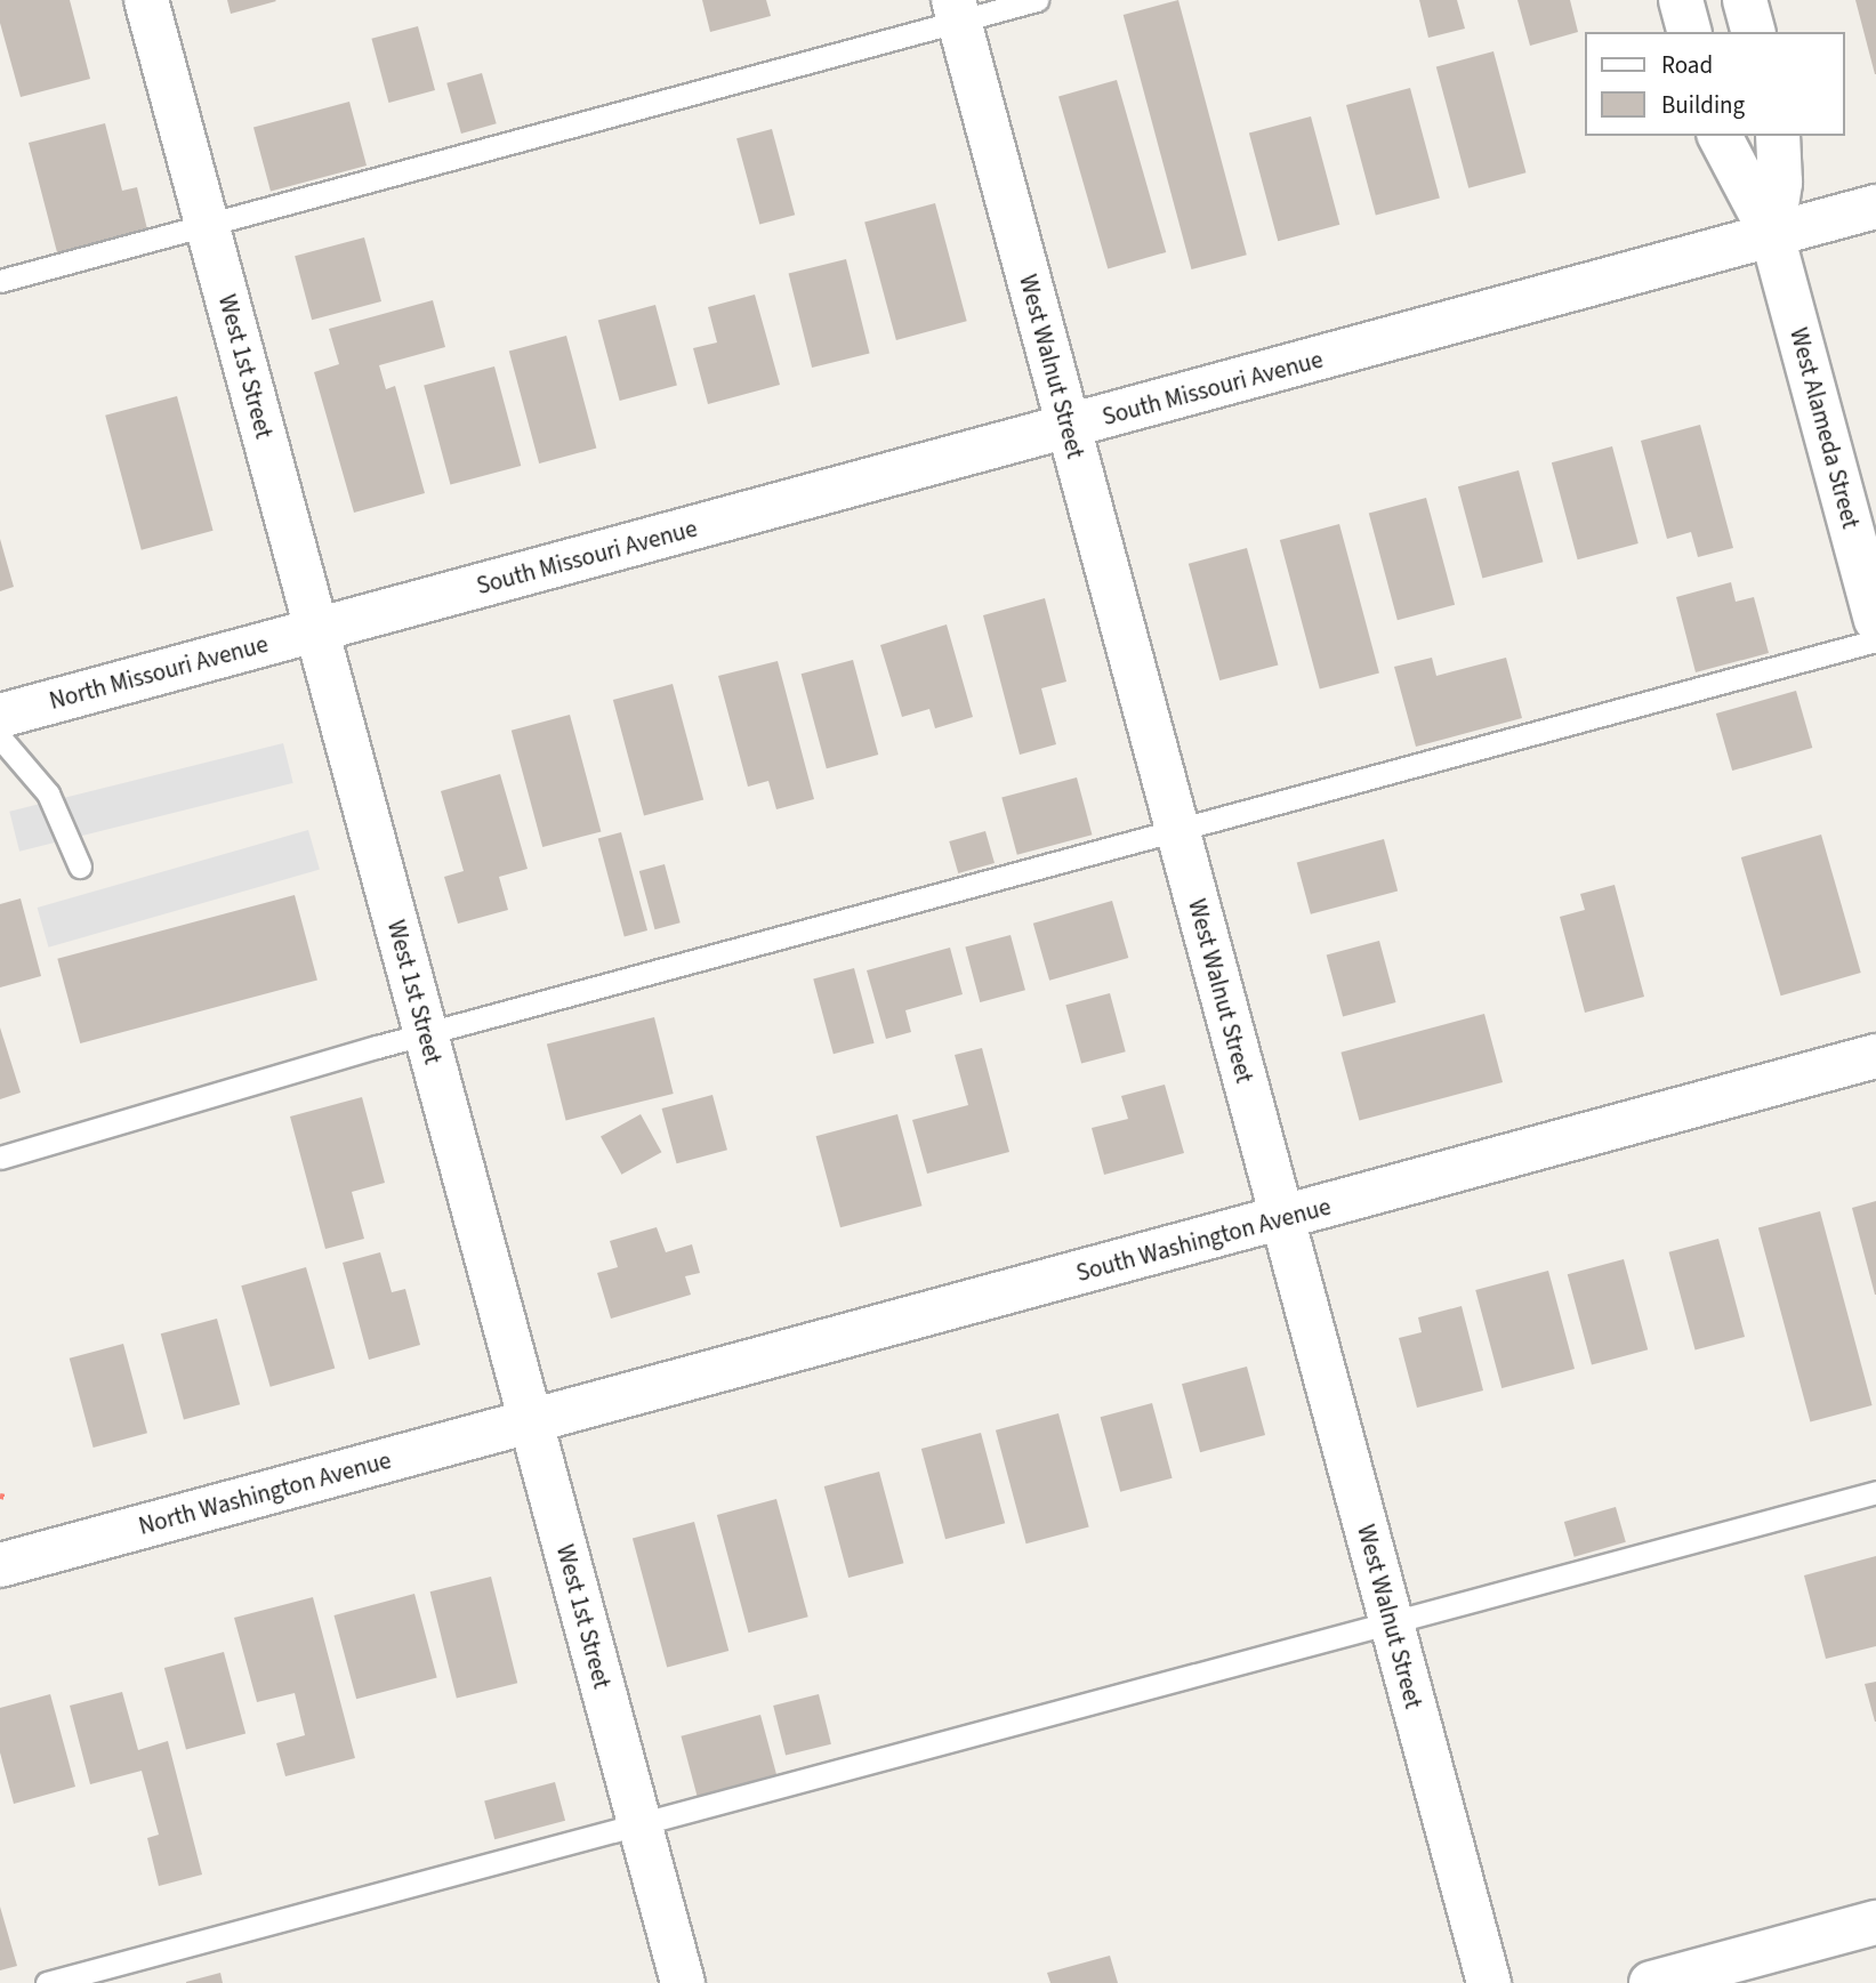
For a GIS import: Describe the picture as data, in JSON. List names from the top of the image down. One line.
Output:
{"streets":{"street":["West 1st Street","West Walnut Street","South Missouri Avenue","West Alameda Street","North Missouri Avenue","South Washington Avenue","North Washington Avenue"]},"crossings":[["West 1st Street","South Missouri Avenue"],["West 1st Street","North Missouri Avenue"],["West 1st Street","South Washington Avenue"],["West 1st Street","North Washington Avenue"],["West Walnut Street","South Missouri Avenue"],["West Walnut Street","South Washington Avenue"],["South Missouri Avenue","West Alameda Street"],["South Missouri Avenue","North Missouri Avenue"],["South Washington Avenue","North Washington Avenue"]],"legend":["Road","Building"]}
